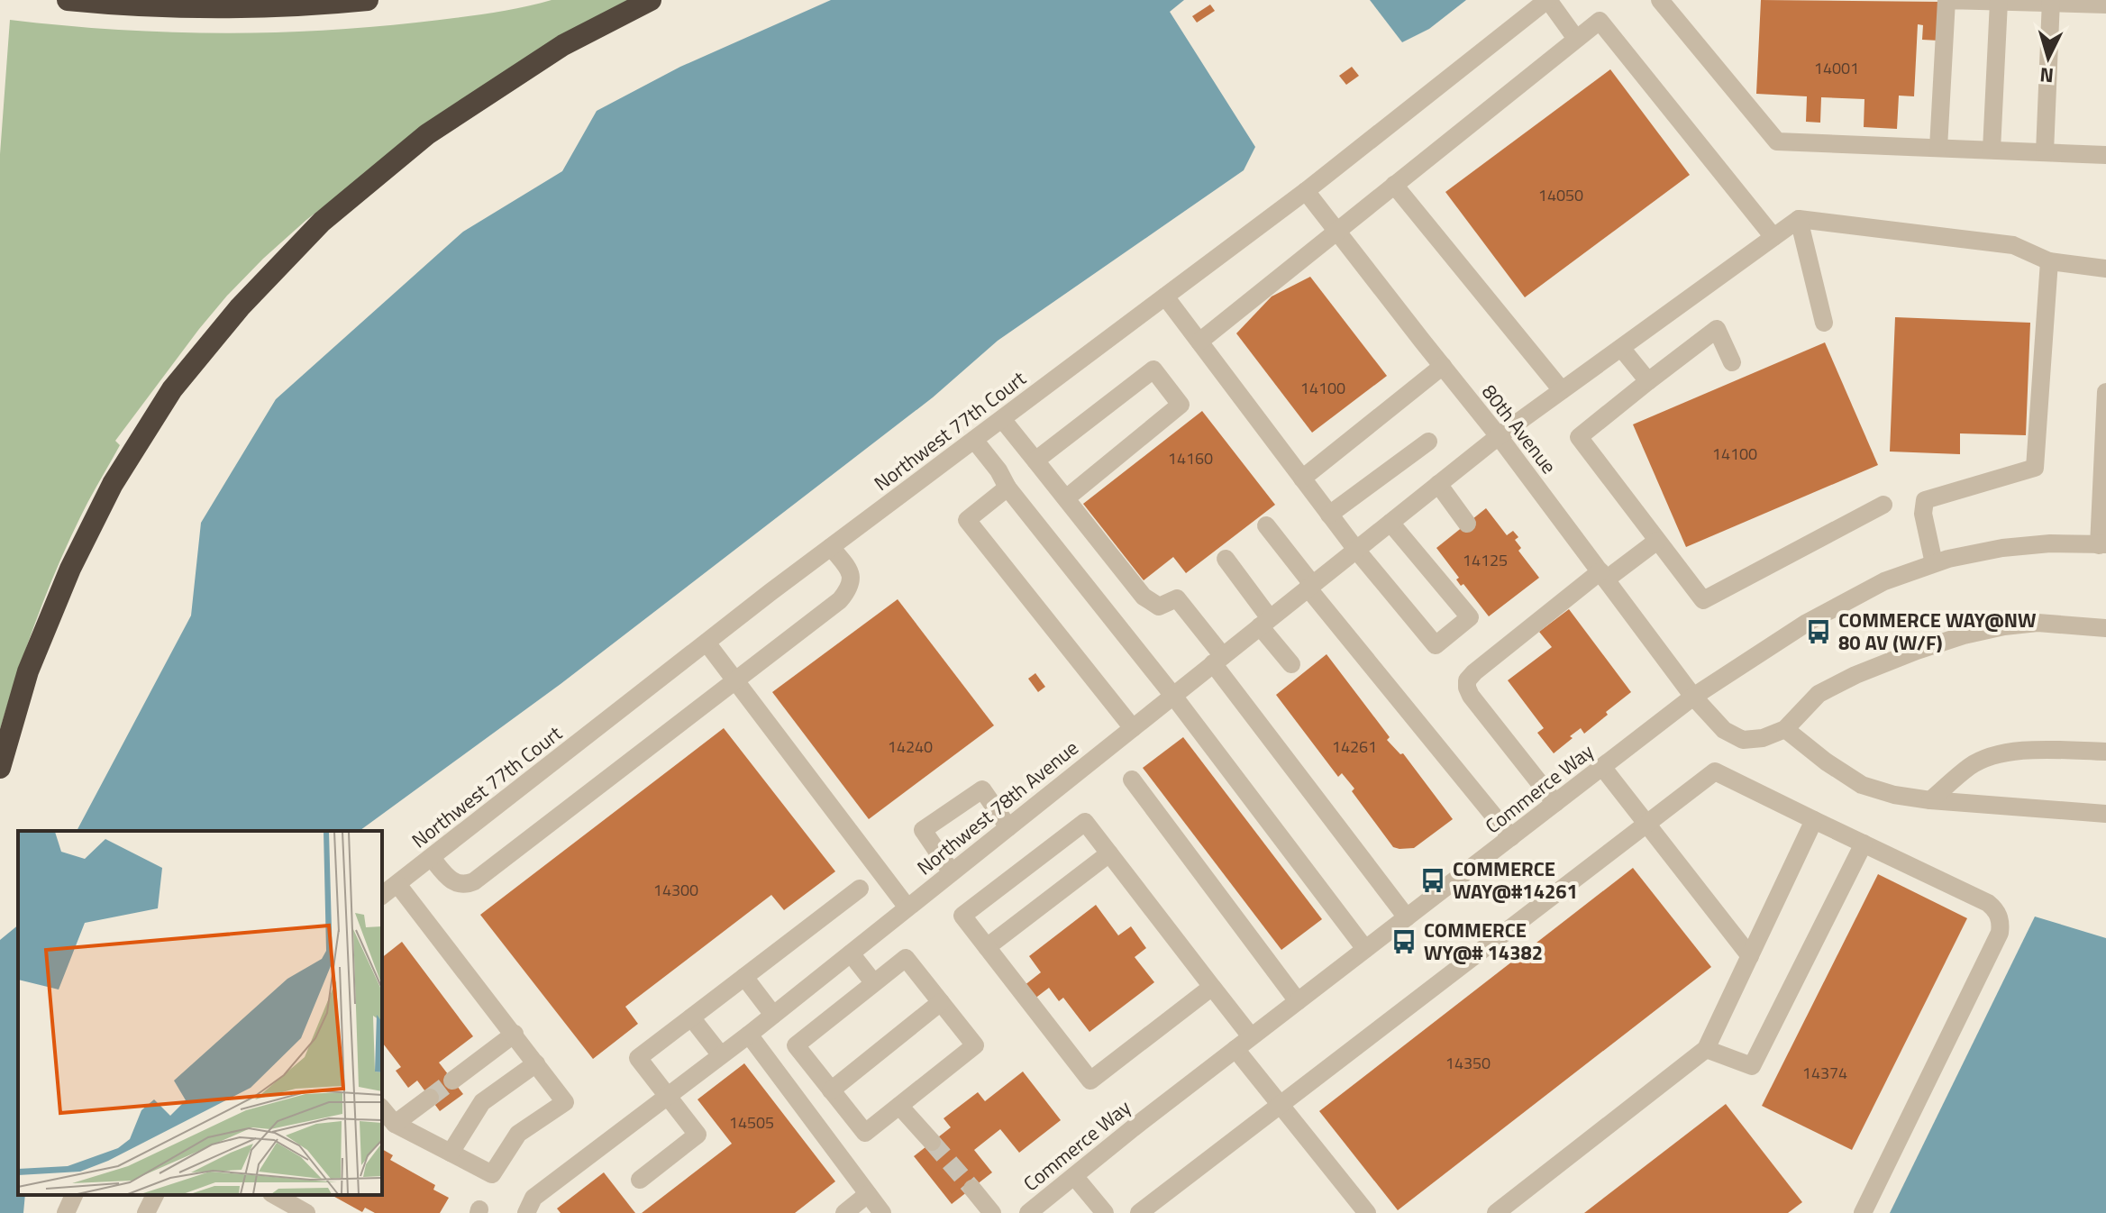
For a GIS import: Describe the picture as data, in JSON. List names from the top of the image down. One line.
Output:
{"streets":{"street":["80th Avenue","Northwest 77th Court","Commerce Way","Northwest 78th Avenue"]},"crossings":[["80th Avenue","Northwest 77th Court"],["80th Avenue","Commerce Way"],["80th Avenue","Northwest 78th Avenue"]],"places":{"bus stop":["COMMERCE WAY@NW 80 AV (W/F)","COMMERCE WAY@#14261","COMMERCE WY@# 14382"]},"house_numbers":["14001","14050","14100","14100","14160","14125","14240","14261","14300","14350","14374","14505"],"north":"bottom"}
